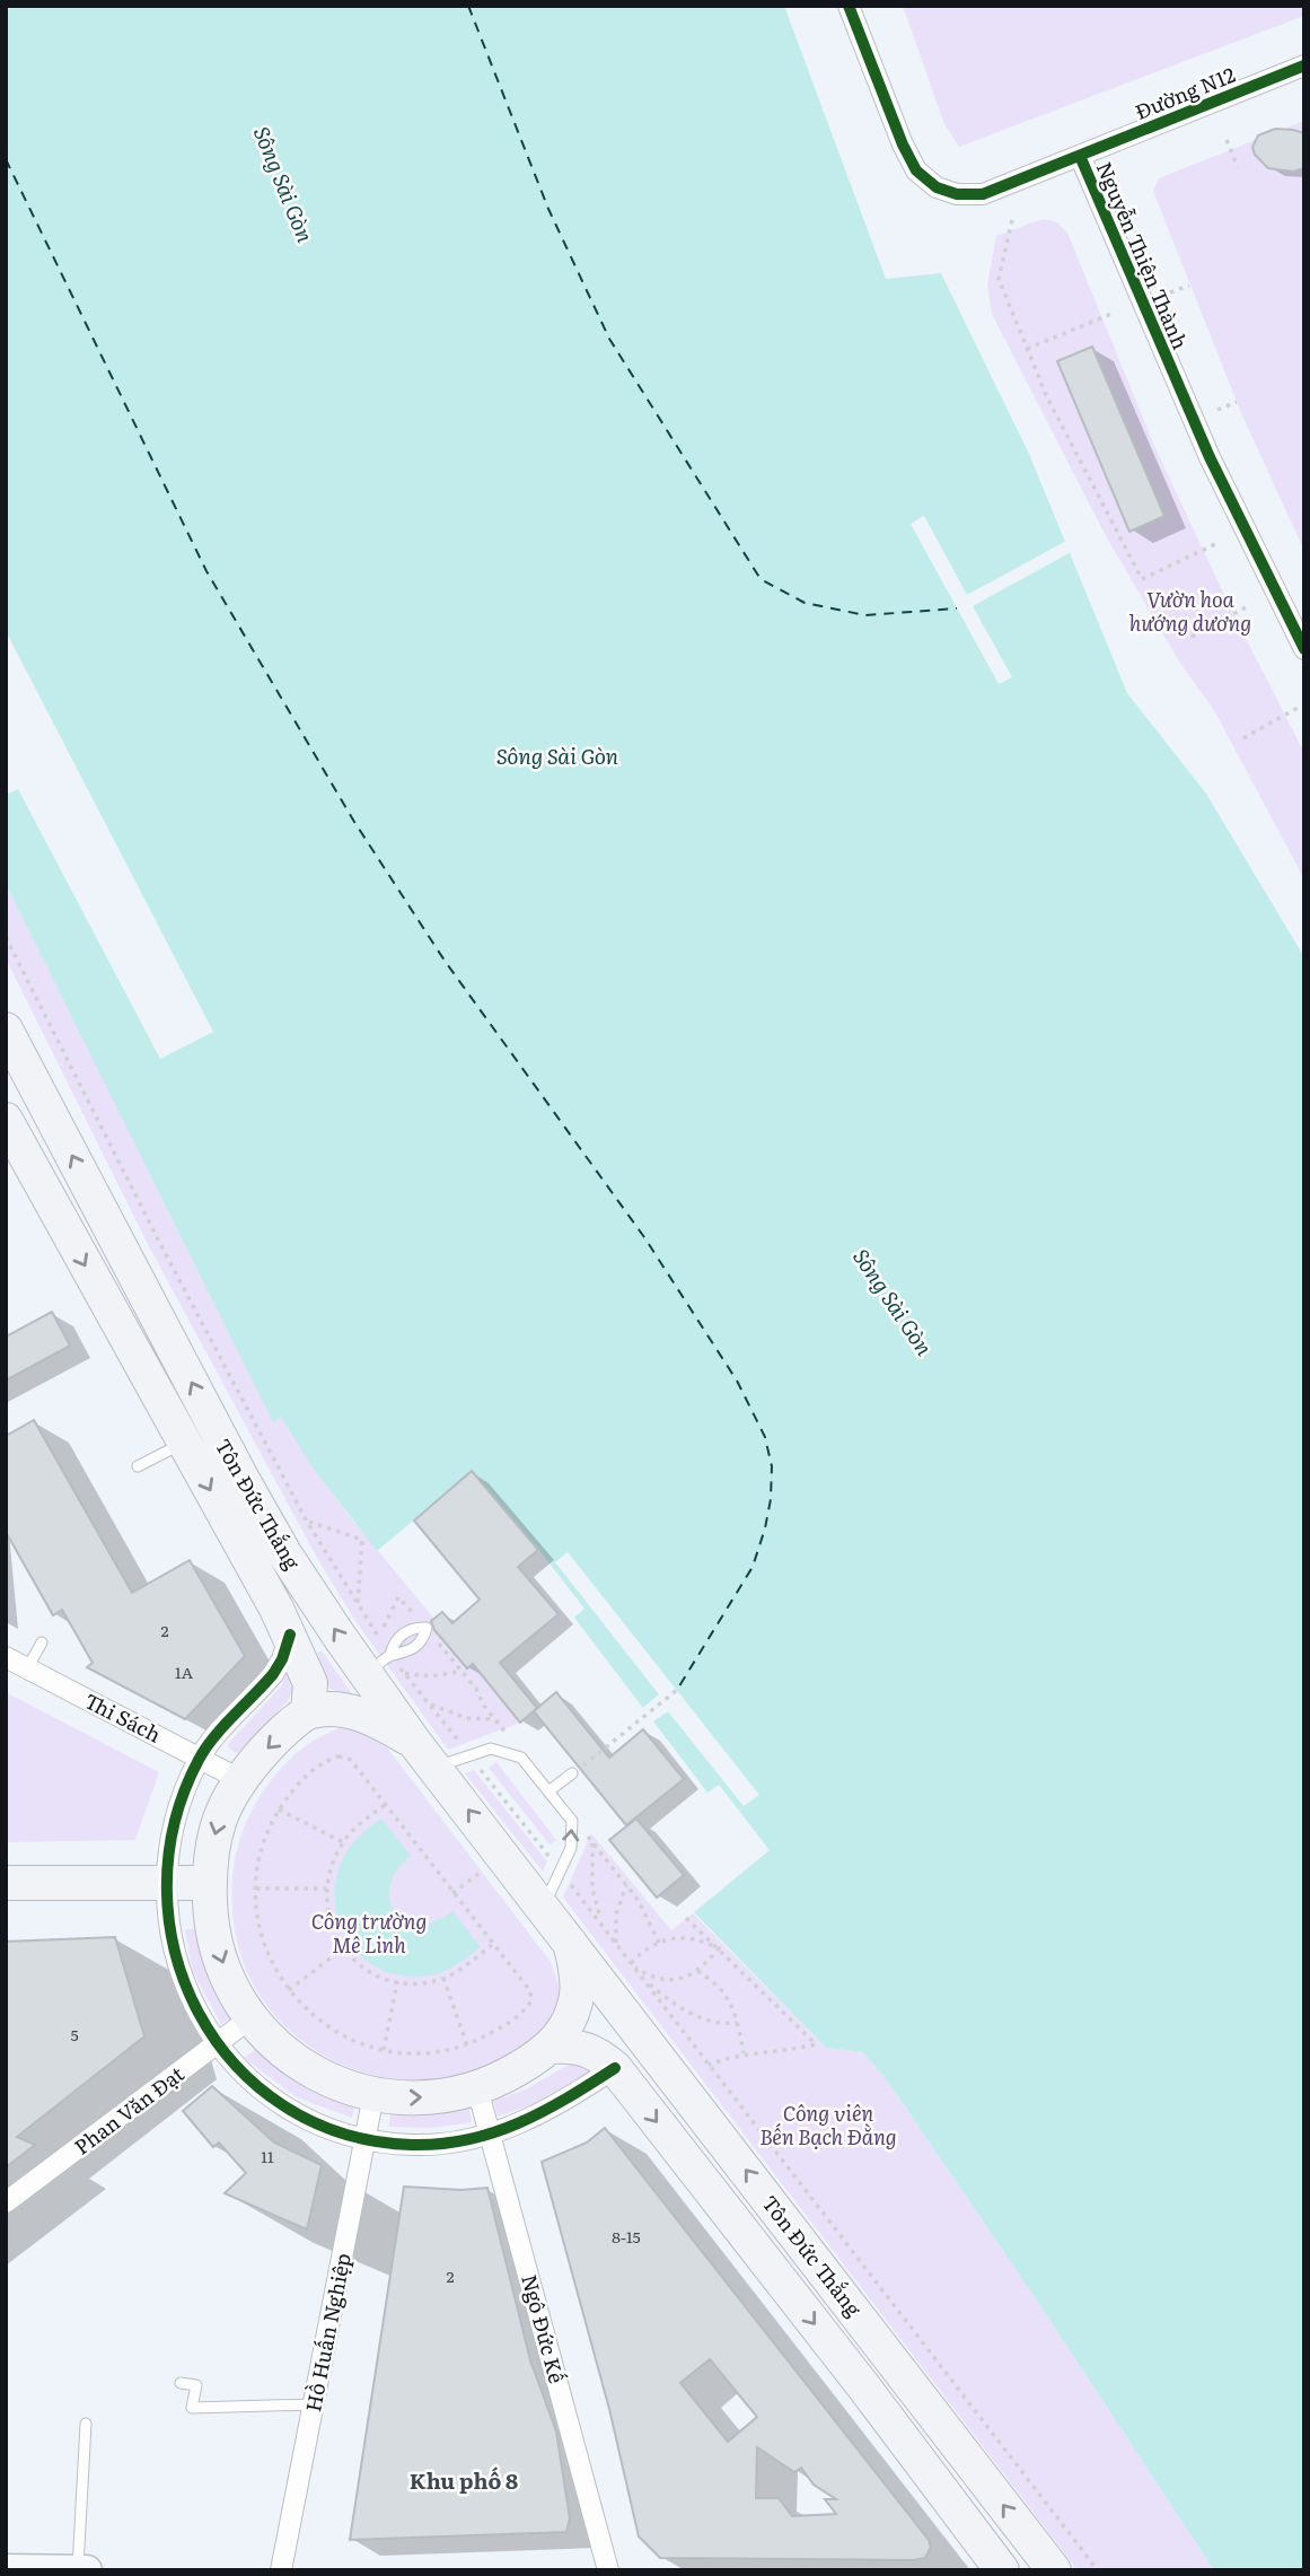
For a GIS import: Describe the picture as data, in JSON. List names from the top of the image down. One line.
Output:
{"streets":{"main road":["Tôn Đức Thắng","Tôn Ðức Thắng"],"street":["Đường N12","Nguyễn Thiện Thành","Thi Sách","Phan Văn Ðạt","Ngô Ðức Kế","Hồ Huấn Nghiệp"]},"crossings":[["Đường N12","Nguyễn Thiện Thành"],["Tôn Đức Thắng","Tôn Ðức Thắng"]],"districts":["Khu phố 8"],"water":["Sông Sài Gòn"],"parks":["Vườn hoa hướng dương","Công trường Mê Linh","Công viên Bến Bạch Đằng"],"house_numbers":["2","1A","5","11","8-15","2"]}
